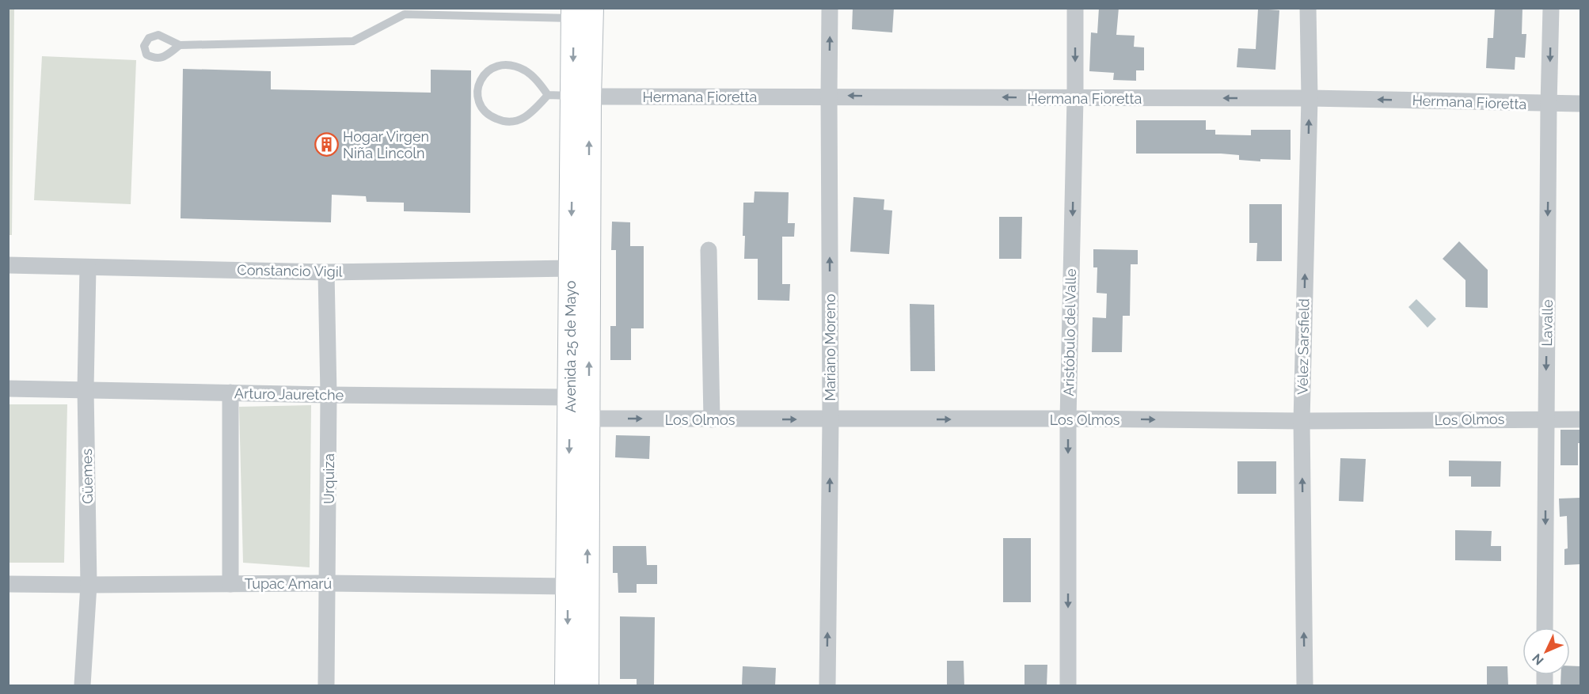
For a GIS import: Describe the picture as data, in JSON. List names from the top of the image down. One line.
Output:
{"streets":{"main road":["Avenida 25 de Mayo"],"street":["Hermana Fioretta","Constancio Vigil","Lavalle","Aristóbulo del Valle","Vélez Sarsfield","Mariano Moreno","Arturo Jauretche","Los Olmos","Güemes","Urquiza","Tupac Amarú"]},"crossings":[["Hermana Fioretta","Lavalle"],["Hermana Fioretta","Aristóbulo del Valle"],["Hermana Fioretta","Avenida 25 de Mayo"],["Hermana Fioretta","Vélez Sarsfield"],["Hermana Fioretta","Mariano Moreno"],["Constancio Vigil","Avenida 25 de Mayo"],["Constancio Vigil","Güemes"],["Constancio Vigil","Urquiza"],["Lavalle","Los Olmos"],["Aristóbulo del Valle","Los Olmos"],["Avenida 25 de Mayo","Arturo Jauretche"],["Avenida 25 de Mayo","Los Olmos"],["Avenida 25 de Mayo","Tupac Amarú"],["Vélez Sarsfield","Los Olmos"],["Mariano Moreno","Los Olmos"],["Arturo Jauretche","Los Olmos"],["Arturo Jauretche","Güemes"],["Arturo Jauretche","Urquiza"],["Güemes","Tupac Amarú"],["Urquiza","Tupac Amarú"]],"one_way":["Hermana Fioretta","Lavalle","Aristóbulo del Valle","Vélez Sarsfield","Mariano Moreno","Los Olmos"],"places":{"building":["Hogar Virgen Niña Lincoln"]},"north":"bottom left"}
